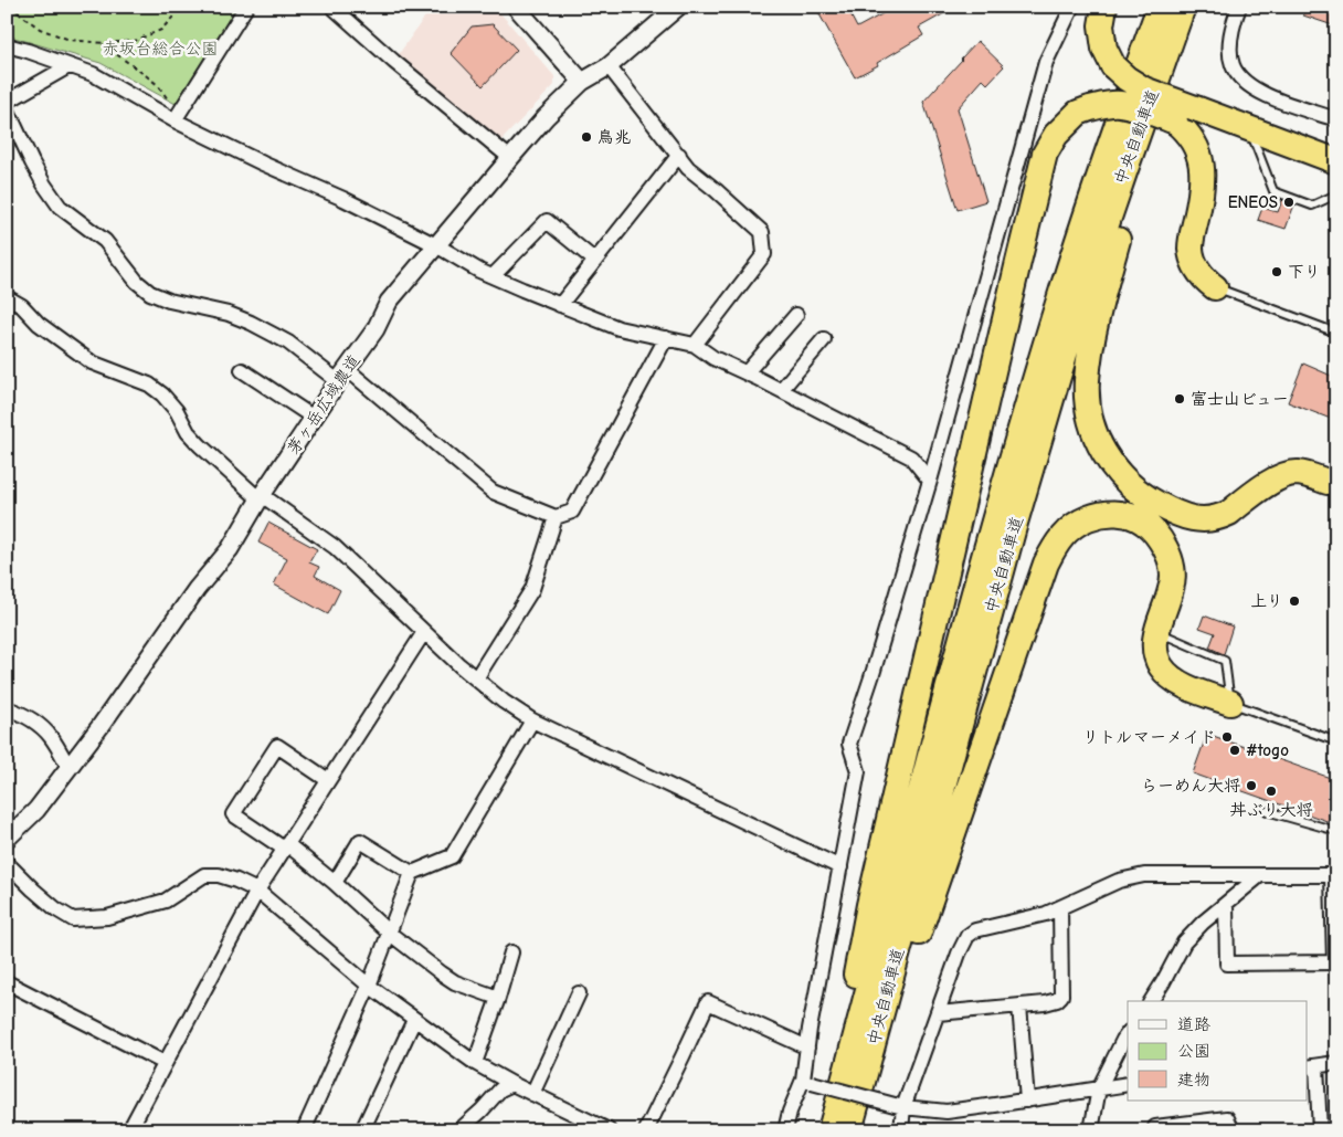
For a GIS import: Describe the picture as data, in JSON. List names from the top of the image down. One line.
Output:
{"streets":{"highway":["中央自動車道"],"street":["茅ヶ岳広域農道"]},"parks":["赤坂台総合公園"],"places":["鳥兆","ENEOS","下り","富士山ビュー","上り","リトルマーメイド","#togo","らーめん大将","丼ぶり大将"],"legend":["道路","公園","建物"]}
